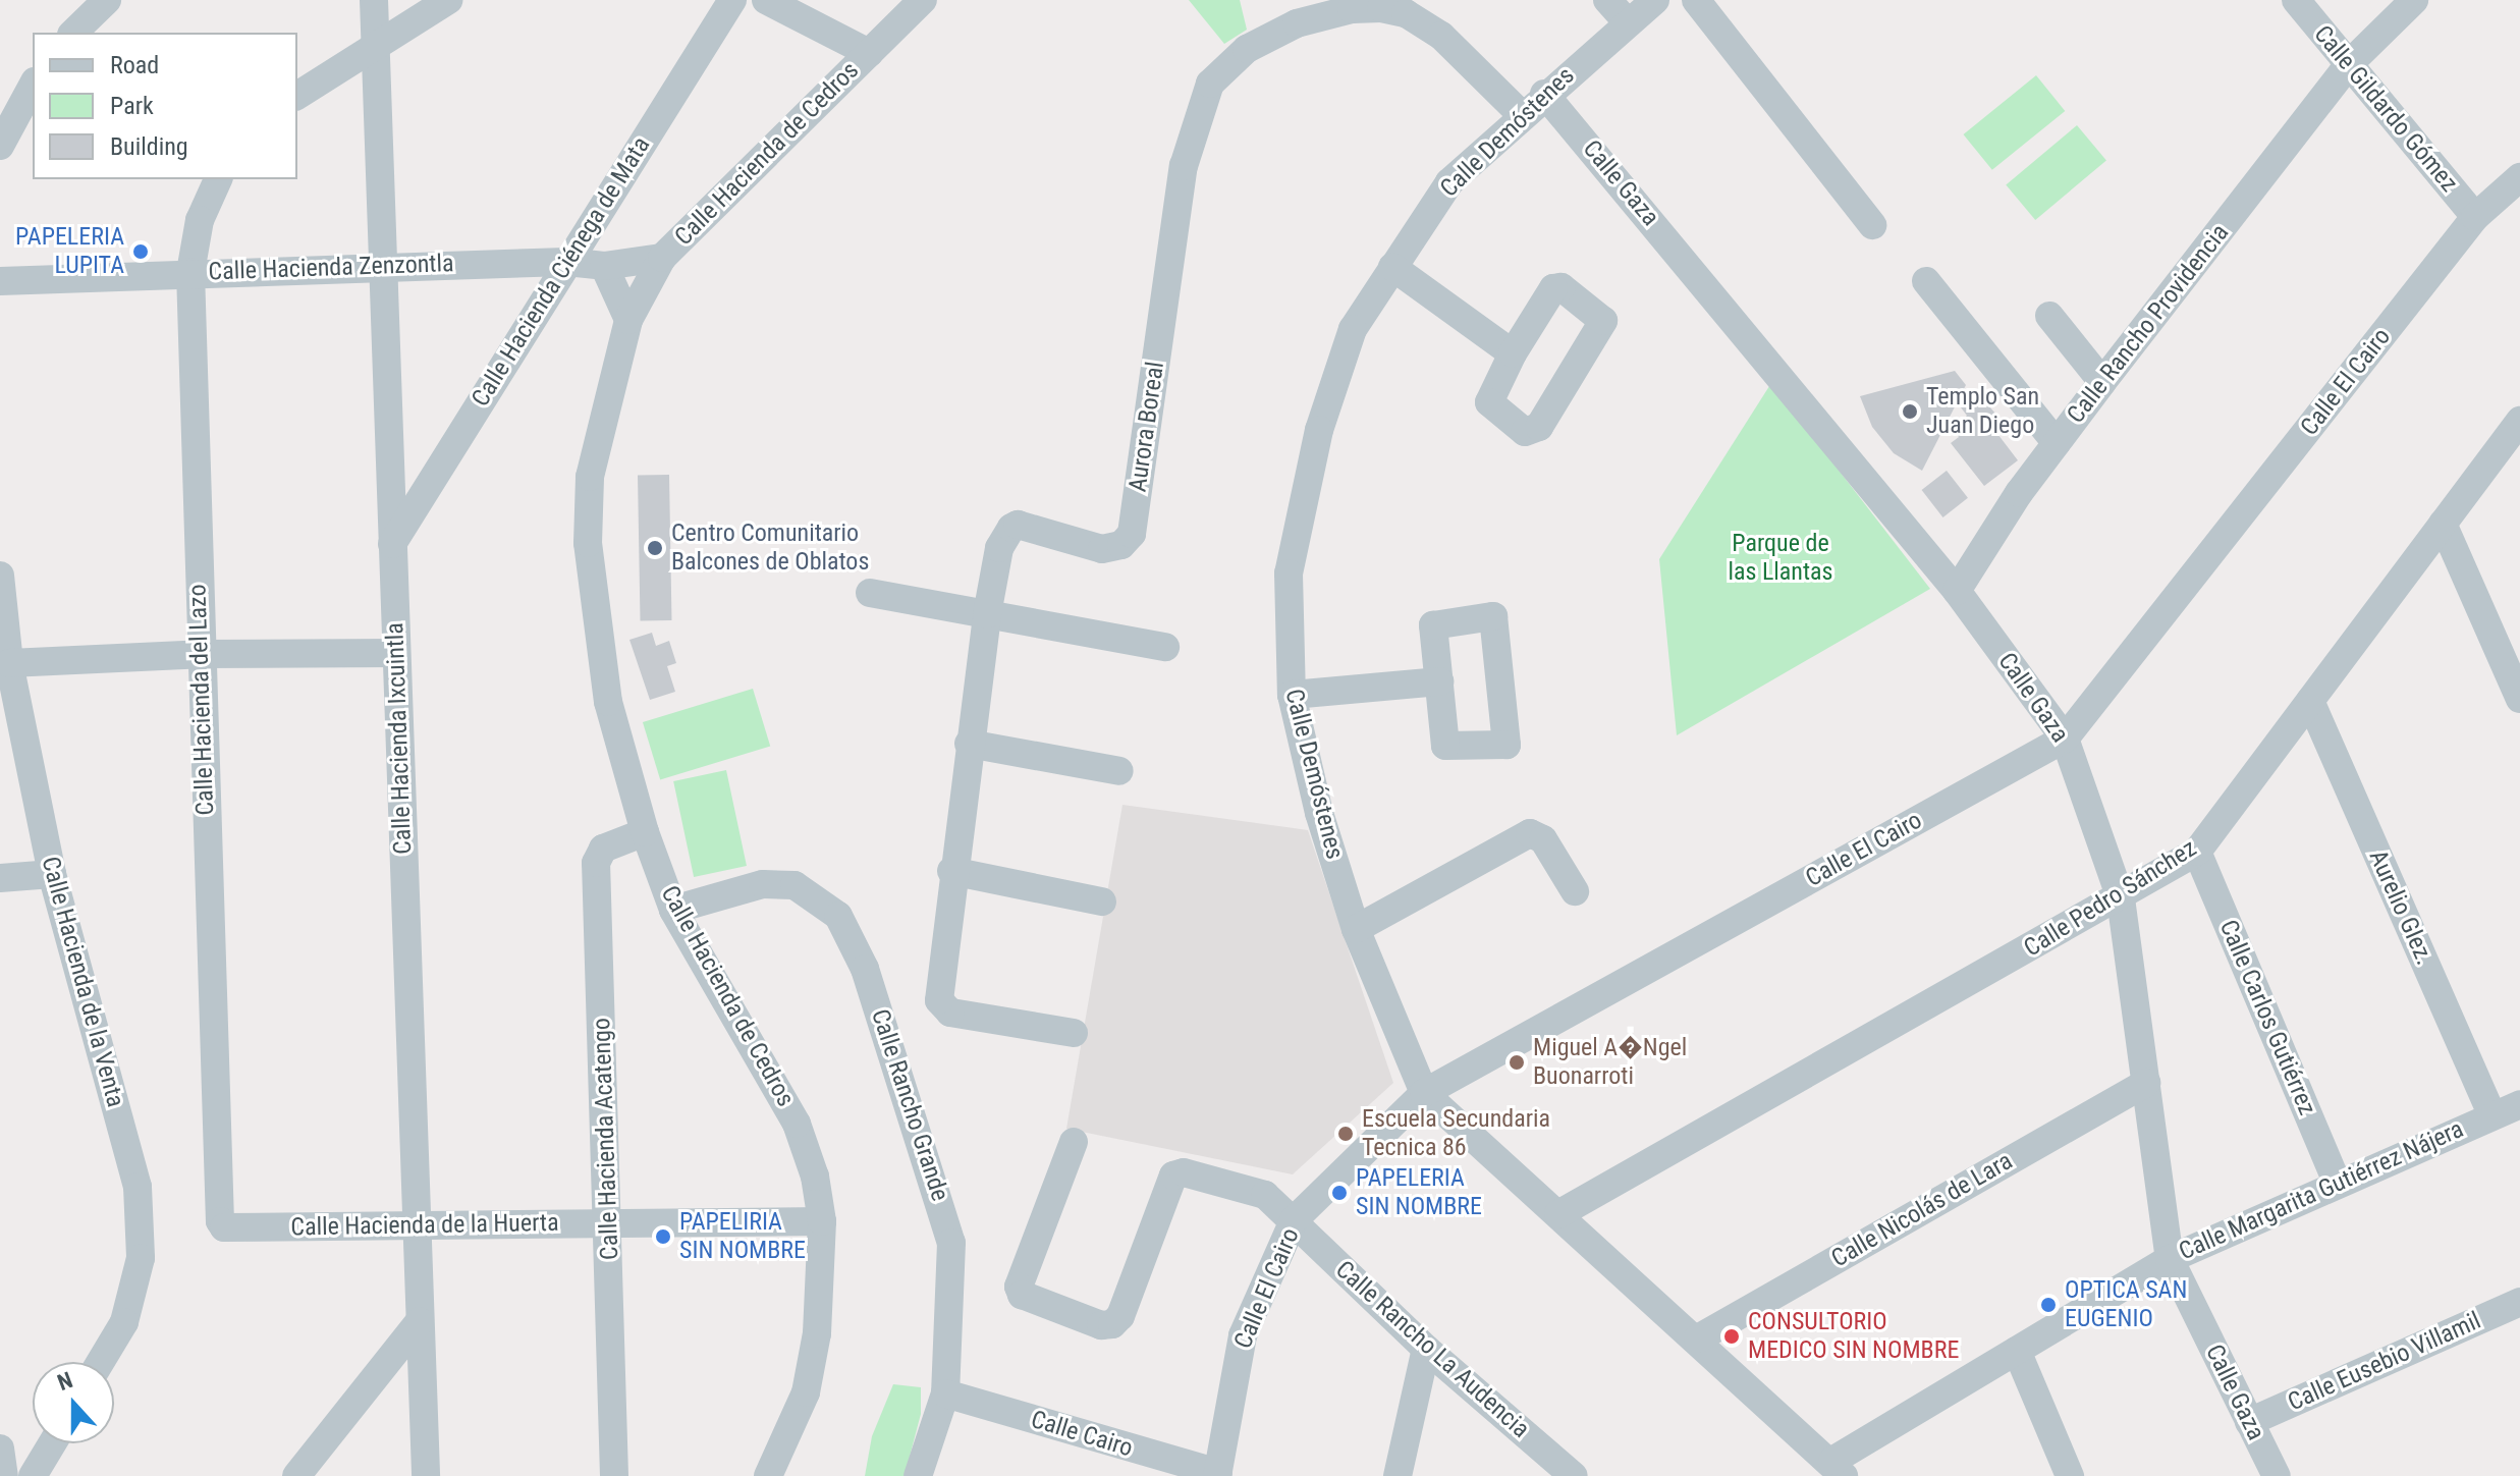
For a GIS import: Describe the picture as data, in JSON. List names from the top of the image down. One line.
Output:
{"streets":{"street":["Calle Gildardo Gómez","Calle Demóstenes","Calle Hacienda de Cedros","Calle Gaza","Calle Hacienda Zenzontla","Calle Hacienda Ciénega de Mata","Calle Rancho Providencia","Calle El Cairo","Aurora Boreal","Calle Hacienda del Lazo","Calle Hacienda Ixcuintla","Calle Pedro Sánchez","Aurelio Glez.","Calle Hacienda de la Venta","Calle Carlos Gutiérrez","Calle Rancho Grande","Calle Hacienda Acatengo","Calle Margarita Gutiérrez Nájera","Calle Nicolás de Lara","Calle Hacienda de la Huerta","Calle Rancho La Audencia","Calle Eusebio Villamil","Calle Cairo"]},"crossings":[["Calle Gildardo Gómez","Calle Rancho Providencia"],["Calle Gildardo Gómez","Calle El Cairo"],["Calle Demóstenes","Calle Gaza"],["Calle Demóstenes","Calle El Cairo"],["Calle Demóstenes","Aurora Boreal"],["Calle Demóstenes","Calle Pedro Sánchez"],["Calle Demóstenes","Calle Margarita Gutiérrez Nájera"],["Calle Demóstenes","Calle Nicolás de Lara"],["Calle Hacienda de Cedros","Calle Hacienda Zenzontla"],["Calle Hacienda de Cedros","Calle Rancho Grande"],["Calle Hacienda de Cedros","Calle Hacienda Acatengo"],["Calle Hacienda de Cedros","Calle Hacienda de la Huerta"],["Calle Gaza","Calle Rancho Providencia"],["Calle Gaza","Calle El Cairo"],["Calle Gaza","Calle Pedro Sánchez"],["Calle Gaza","Calle Margarita Gutiérrez Nájera"],["Calle Gaza","Calle Nicolás de Lara"],["Calle Gaza","Calle Eusebio Villamil"],["Calle Hacienda Zenzontla","Calle Hacienda Ciénega de Mata"],["Calle Hacienda Zenzontla","Calle Hacienda del Lazo"],["Calle Hacienda Zenzontla","Calle Hacienda Ixcuintla"],["Calle Hacienda Ciénega de Mata","Calle Hacienda Ixcuintla"],["Calle El Cairo","Calle Rancho La Audencia"],["Calle El Cairo","Calle Cairo"],["Calle Hacienda del Lazo","Calle Hacienda de la Huerta"],["Calle Hacienda Ixcuintla","Calle Hacienda de la Huerta"],["Calle Pedro Sánchez","Aurelio Glez."],["Calle Pedro Sánchez","Calle Carlos Gutiérrez"],["Aurelio Glez.","Calle Margarita Gutiérrez Nájera"],["Calle Carlos Gutiérrez","Calle Margarita Gutiérrez Nájera"],["Calle Rancho Grande","Calle Cairo"],["Calle Hacienda Acatengo","Calle Hacienda de la Huerta"]],"parks":["Parque de las Llantas"],"places":["PAPELERIA LUPITA","Templo San Juan Diego","Centro Comunitario Balcones de Oblatos","Miguel A�Ngel Buonarroti","Escuela Secundaria Tecnica 86","PAPELERIA SIN NOMBRE","PAPELIRIA SIN NOMBRE","OPTICA SAN EUGENIO","CONSULTORIO MEDICO SIN NOMBRE"],"legend":["Road","Park","Building"],"north":"top"}
